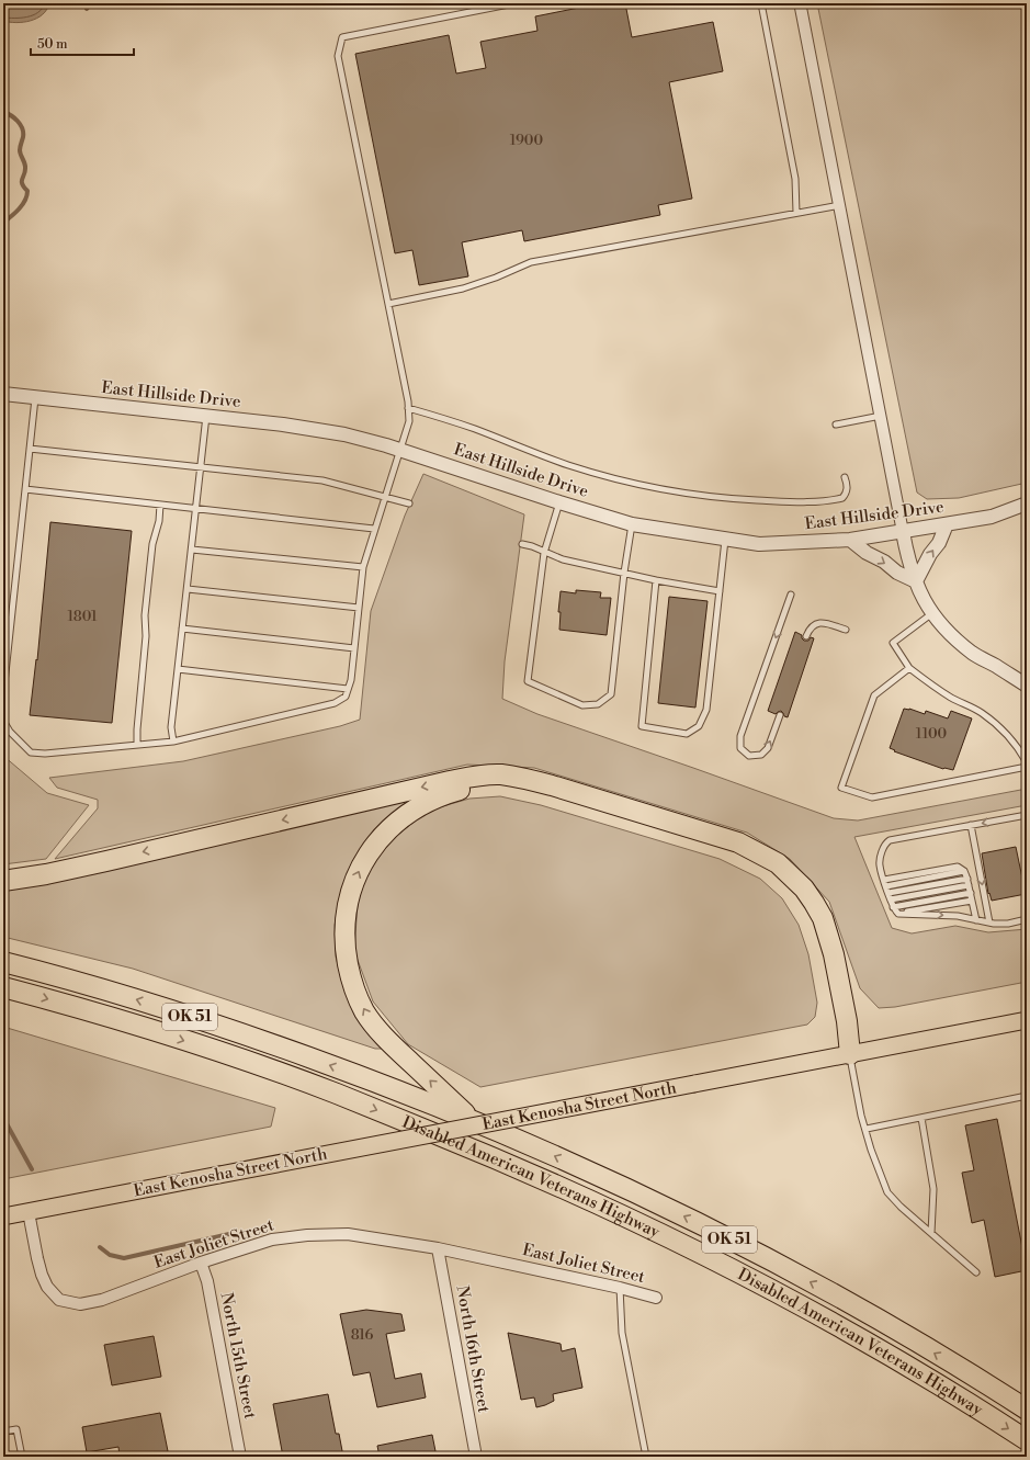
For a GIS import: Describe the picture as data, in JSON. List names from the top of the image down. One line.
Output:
{"streets":{"highway":["OK 51","Disabled American Veterans Highway"],"main road":["East Kenosha Street North"],"street":["East Hillside Drive","East Joliet Street","North 16th Street","North 15th Street"]},"crossings":[["East Kenosha Street North","East Joliet Street"],["East Joliet Street","North 16th Street"],["East Joliet Street","North 15th Street"]],"house_numbers":["1900","1801","1100","816"],"scale_bar":"50 m"}
